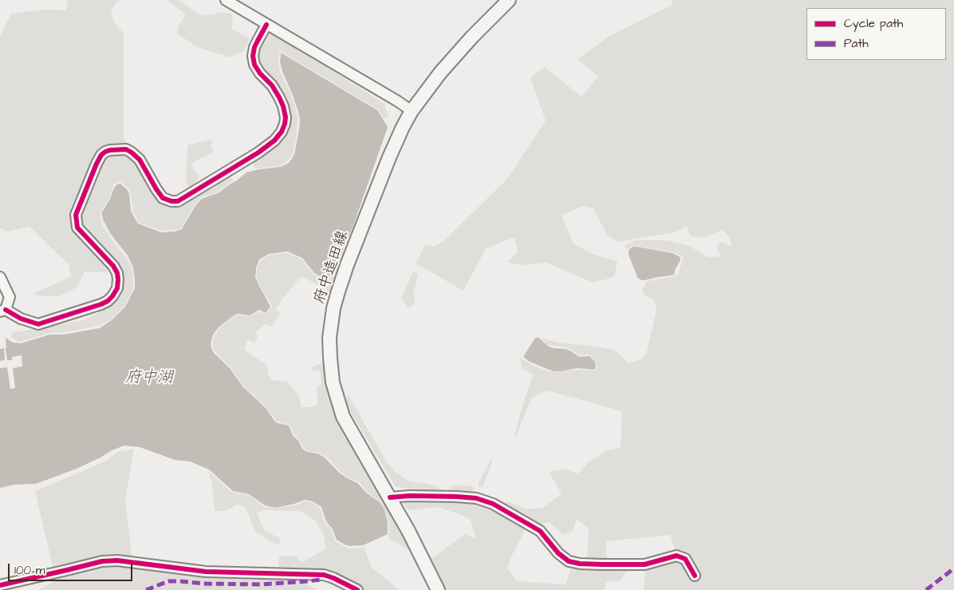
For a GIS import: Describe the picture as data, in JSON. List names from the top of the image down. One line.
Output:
{"streets":{"main road":["府中造田線"]},"water":["府中湖"],"legend":["Cycle path","Path"],"scale_bar":"100 m"}
